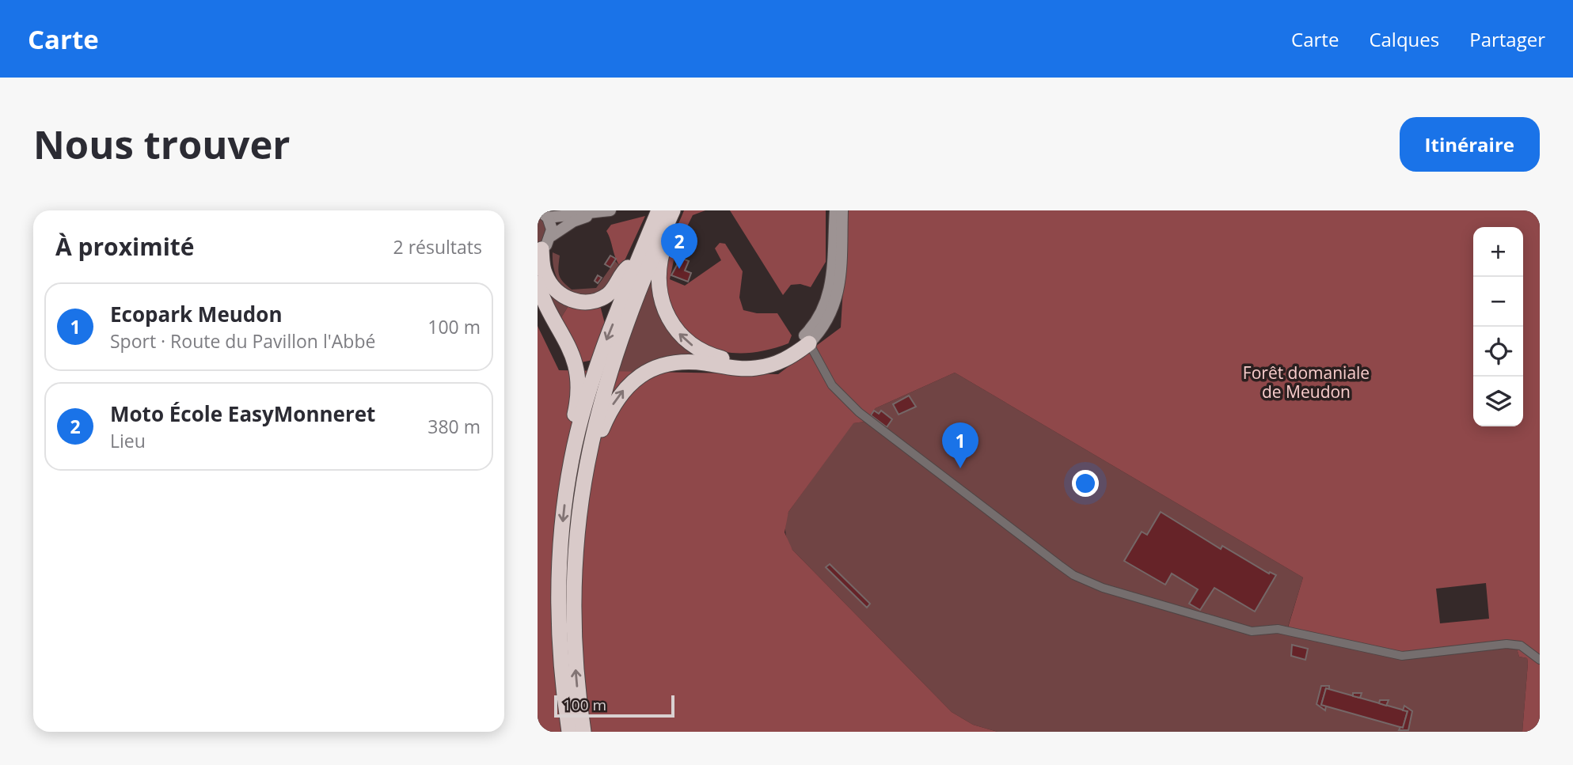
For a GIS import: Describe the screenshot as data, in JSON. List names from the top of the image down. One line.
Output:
{"parks":["Forêt domaniale de Meudon"],"scale_bar":"100 m","page":{"header":"Carte","nav":["Carte","Calques","Partager"],"buttons":"Itinéraire","title":"Nous trouver","heading":["À proximité","2 résultats"],"pins":["2","1"],"map_buttons":["+","−"],"list":[{"mark":"1","name":"Ecopark Meudon","note":"Sport · Route du Pavillon l'Abbé","value":"100 m"},{"mark":"2","name":"Moto École EasyMonneret","note":"Lieu","value":"380 m"}],"scale":"100 m"}}
